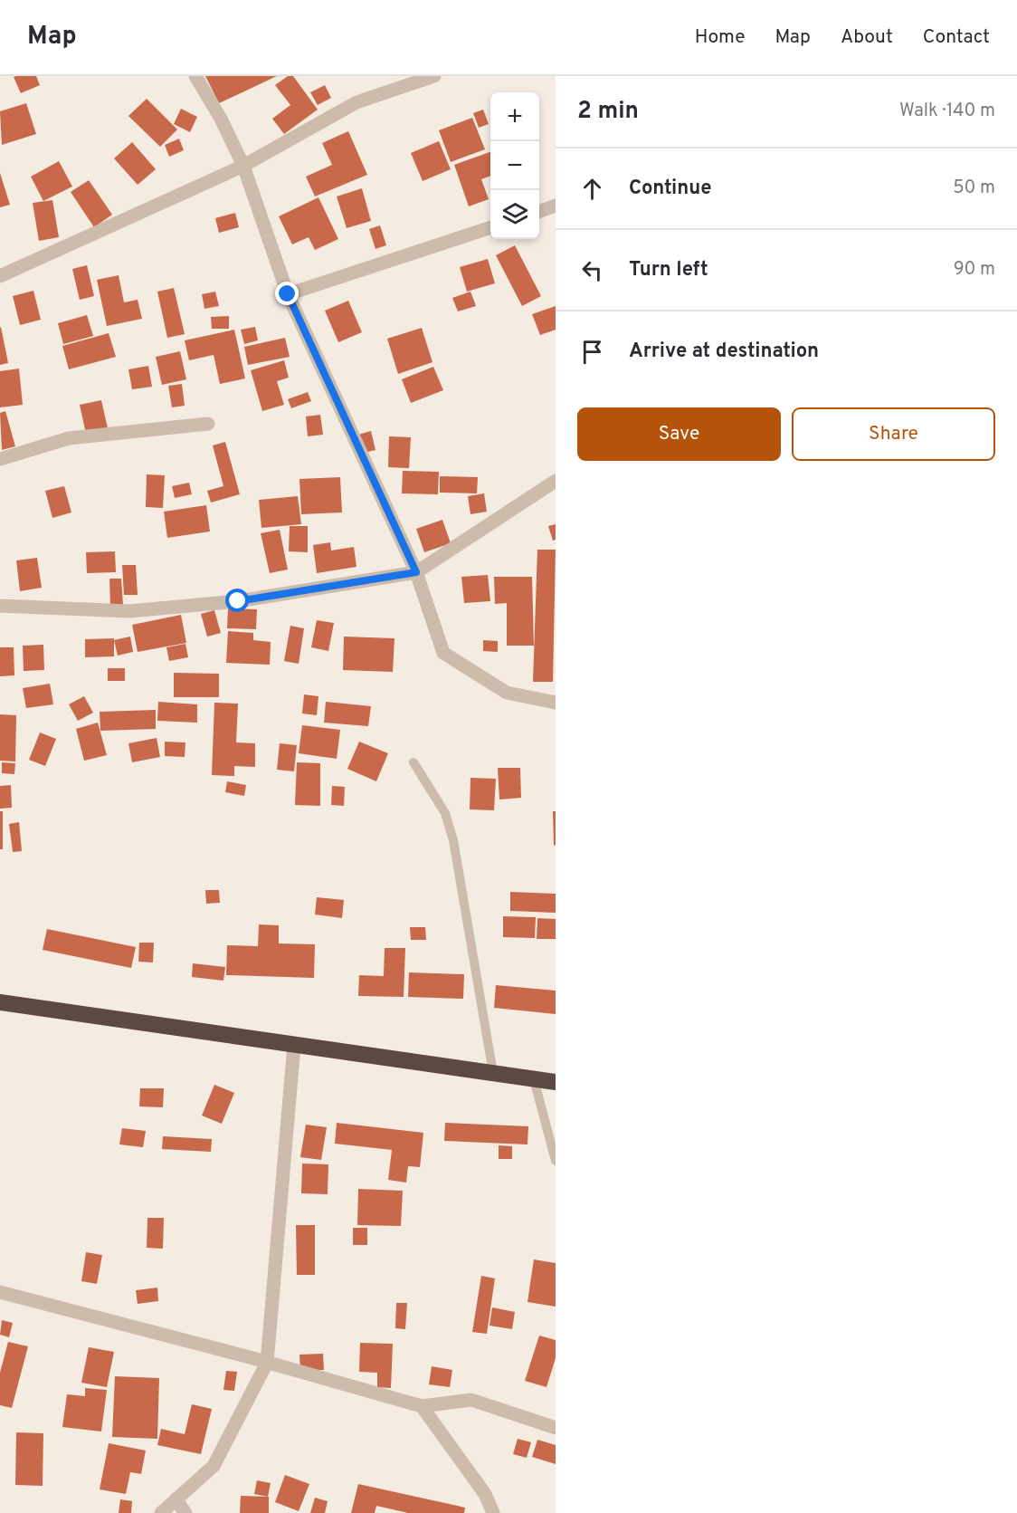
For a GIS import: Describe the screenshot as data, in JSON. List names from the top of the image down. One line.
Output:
{"page":{"header":"Map","nav":["Home","Map","About","Contact"],"heading":["2 min","Walk · 140 m"],"map_buttons":["+","−"],"list":[["Continue","50 m"],["Turn left","90 m"],"Arrive at destination"],"buttons":["Save","Share"]}}
